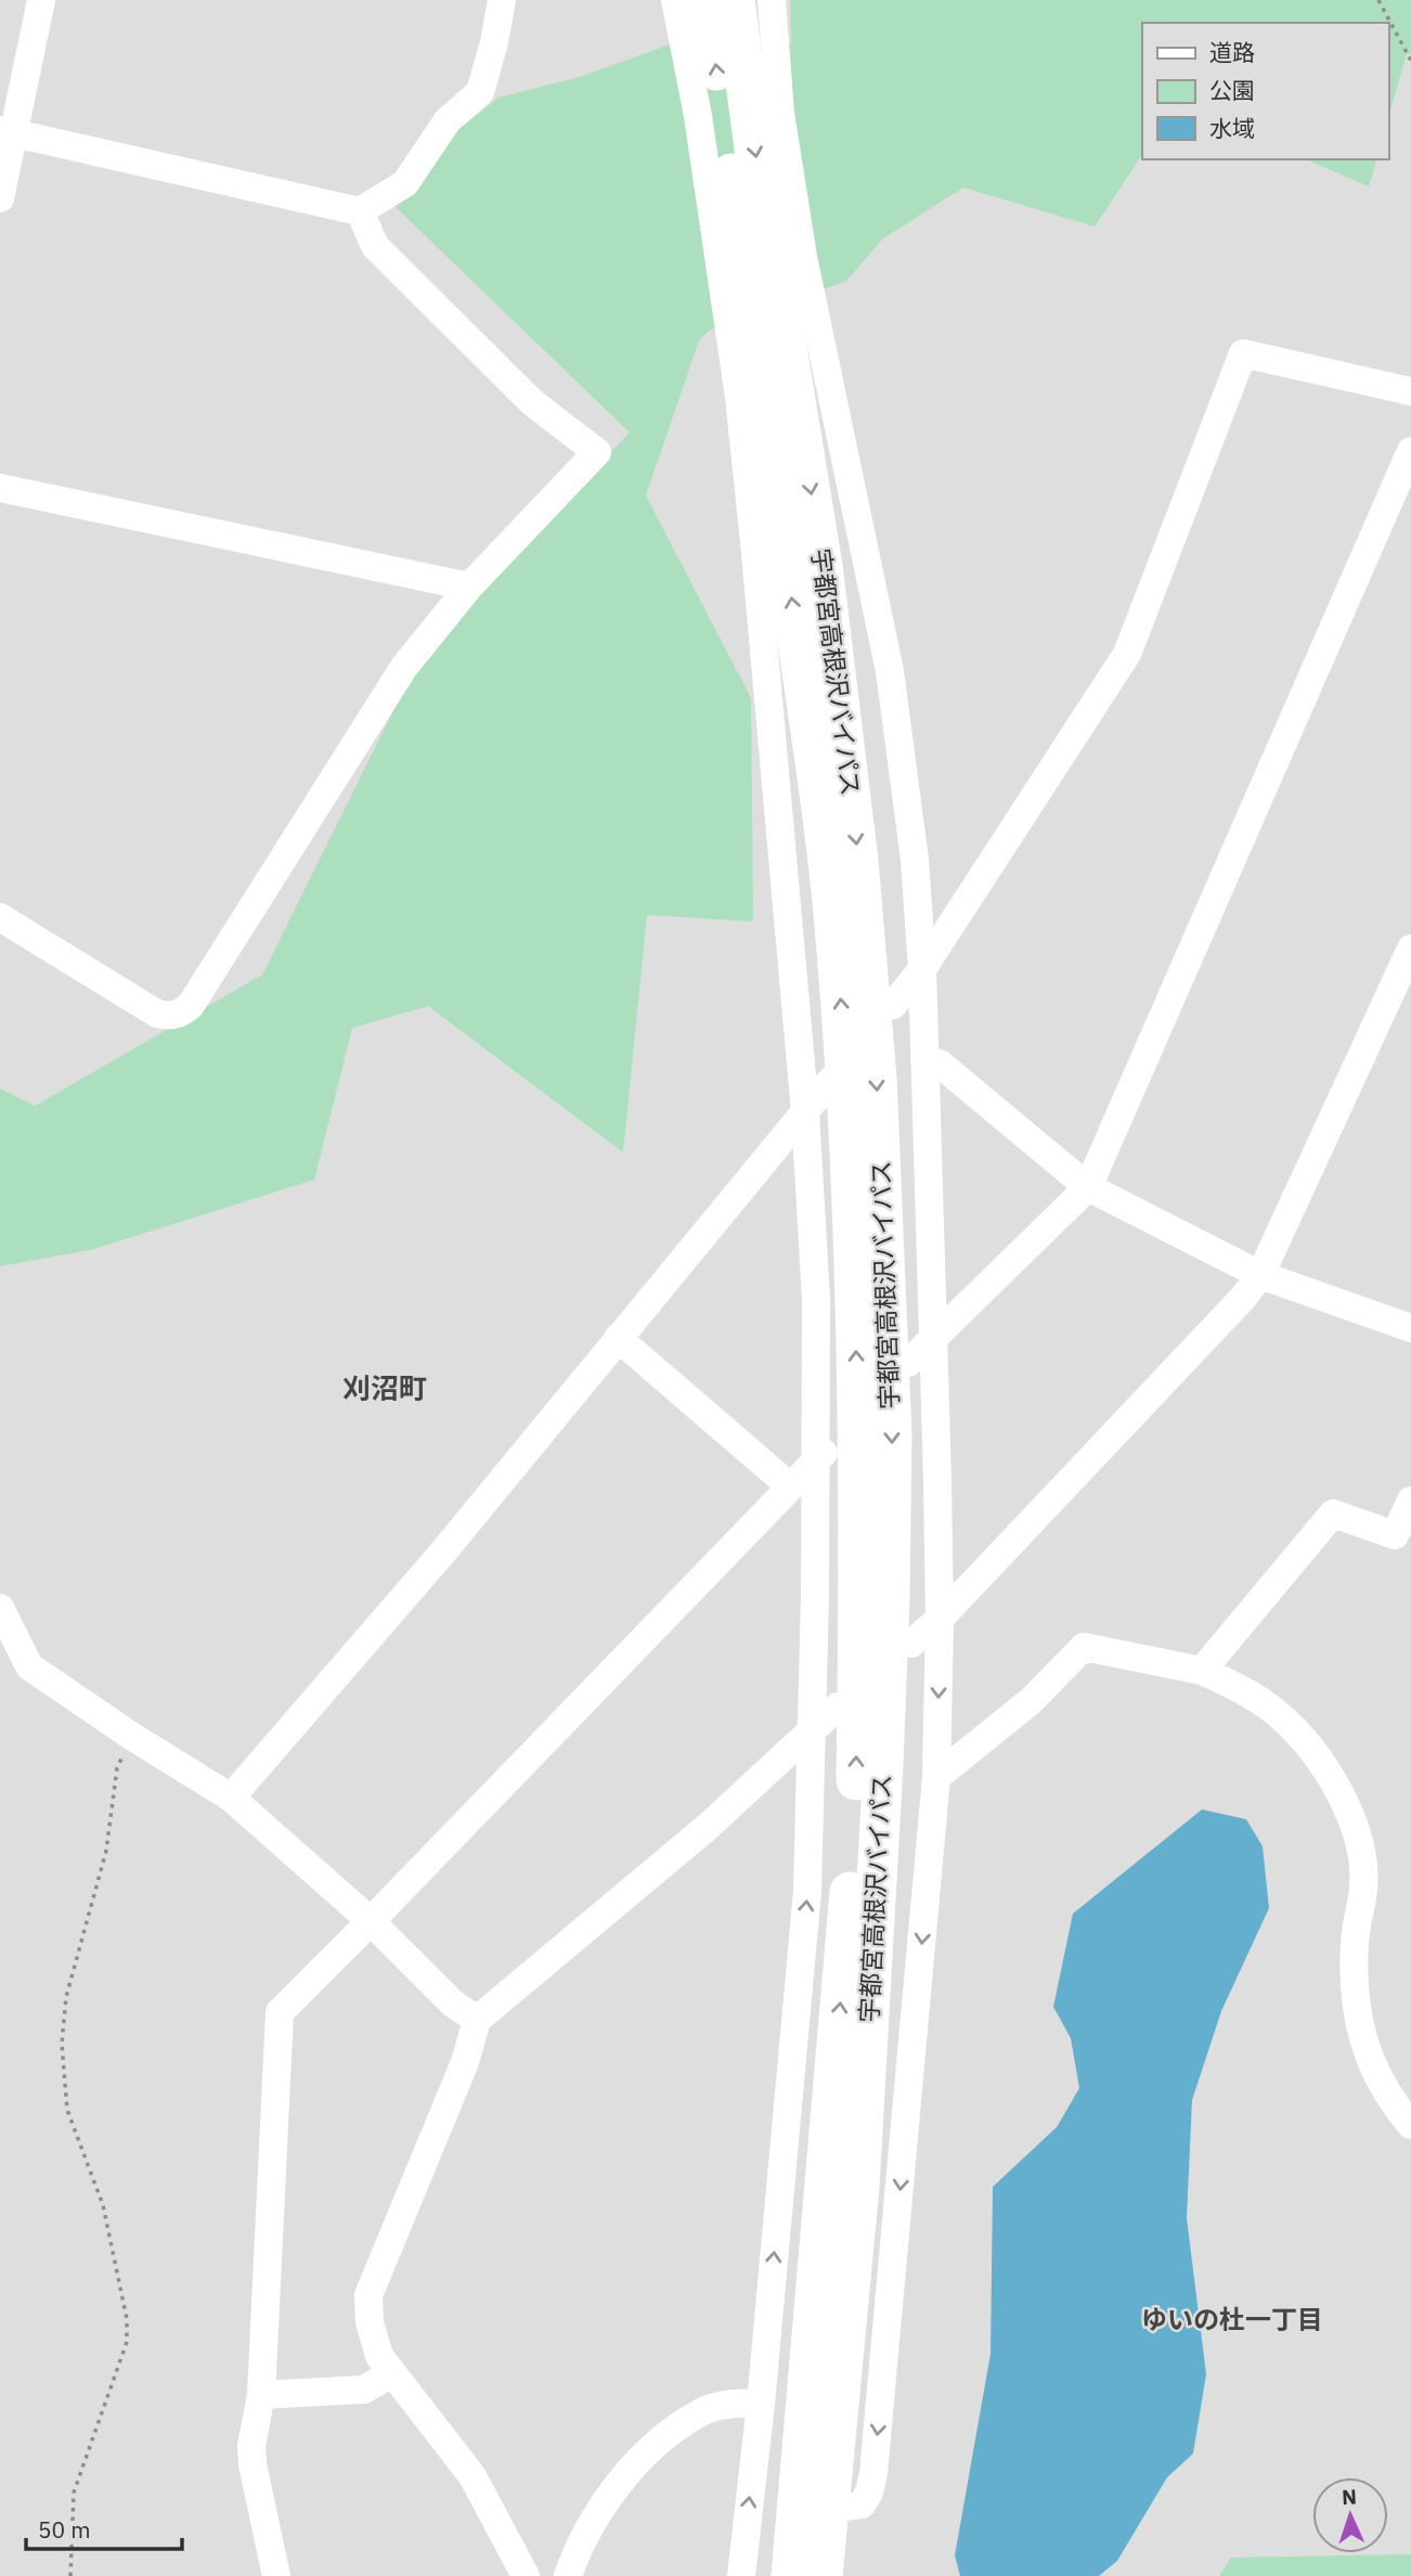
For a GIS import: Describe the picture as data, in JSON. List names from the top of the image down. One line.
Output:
{"streets":{"highway":["宇都宮高根沢バイパス"]},"districts":["刈沼町","ゆいの杜一丁目"],"legend":["道路","公園","水域"],"scale_bar":"50 m","north":"top"}
